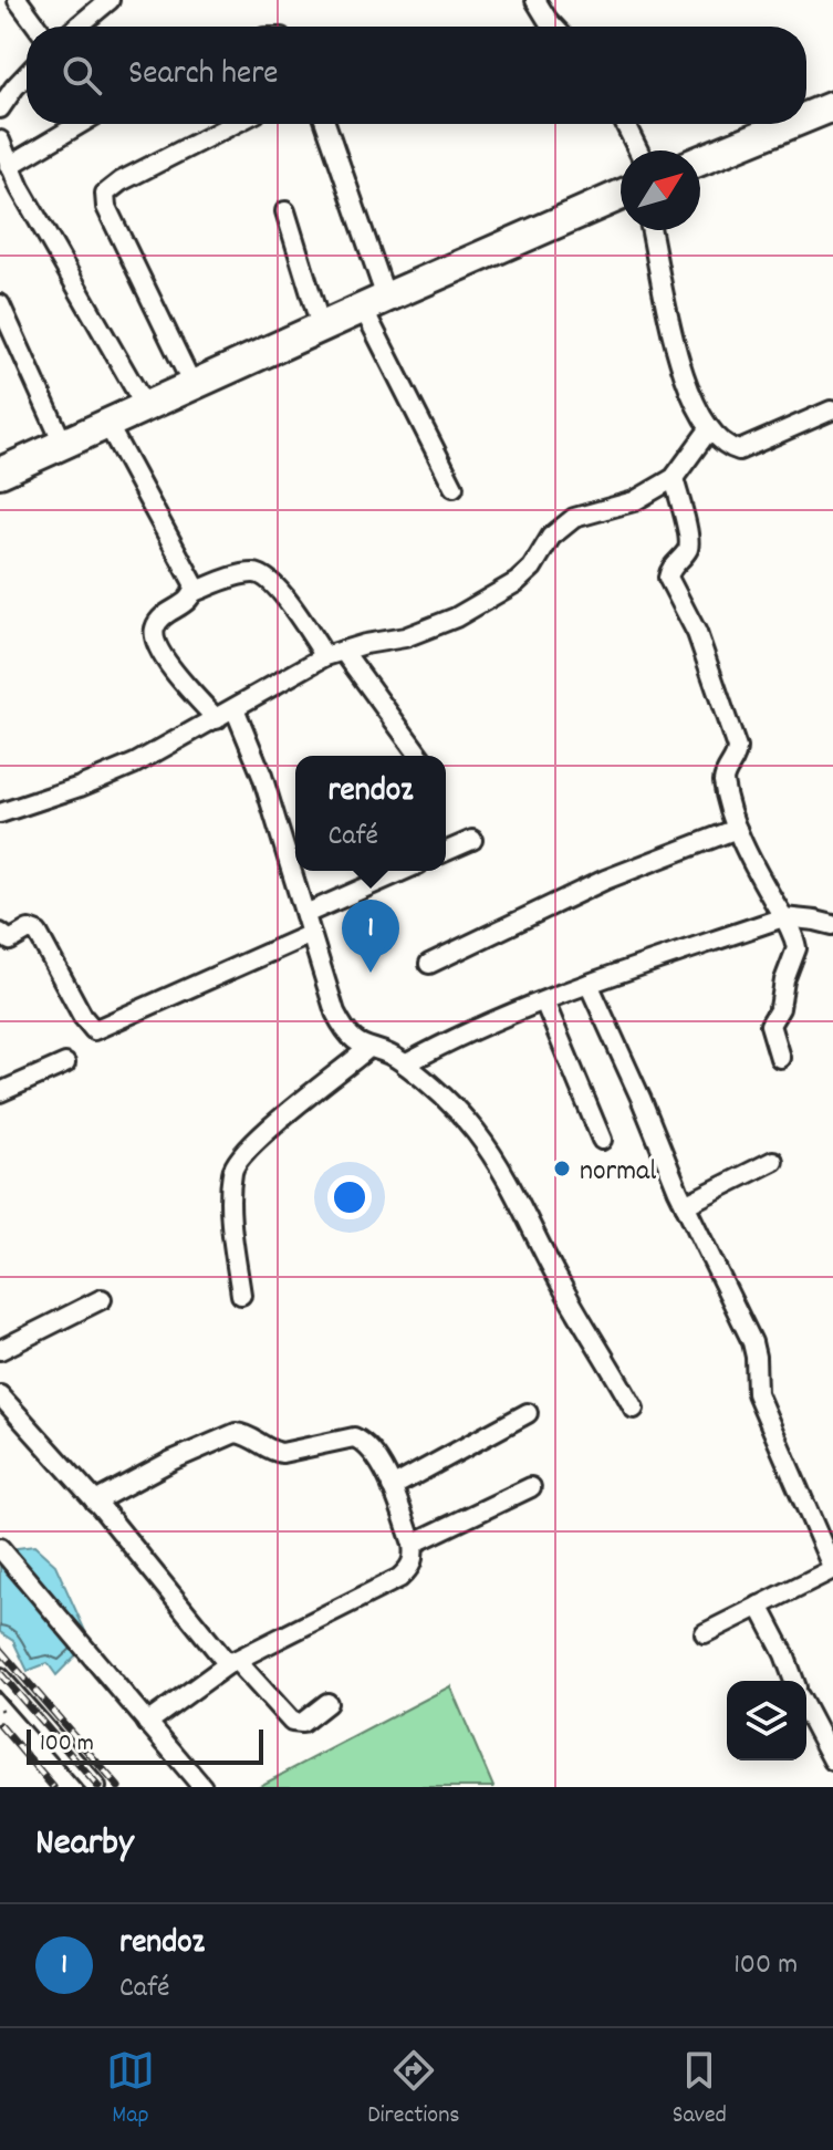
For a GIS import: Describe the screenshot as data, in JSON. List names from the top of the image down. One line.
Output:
{"places":["normal"],"scale_bar":"100 m","north":"top right","page":{"search":"Search here","popup":["rendoz","Café"],"pins":"1","scale":"100 m","heading":"Nearby","list":[{"mark":"1","name":"rendoz","note":"Café","value":"100 m"}],"nav":["Map","Directions","Saved"]}}
